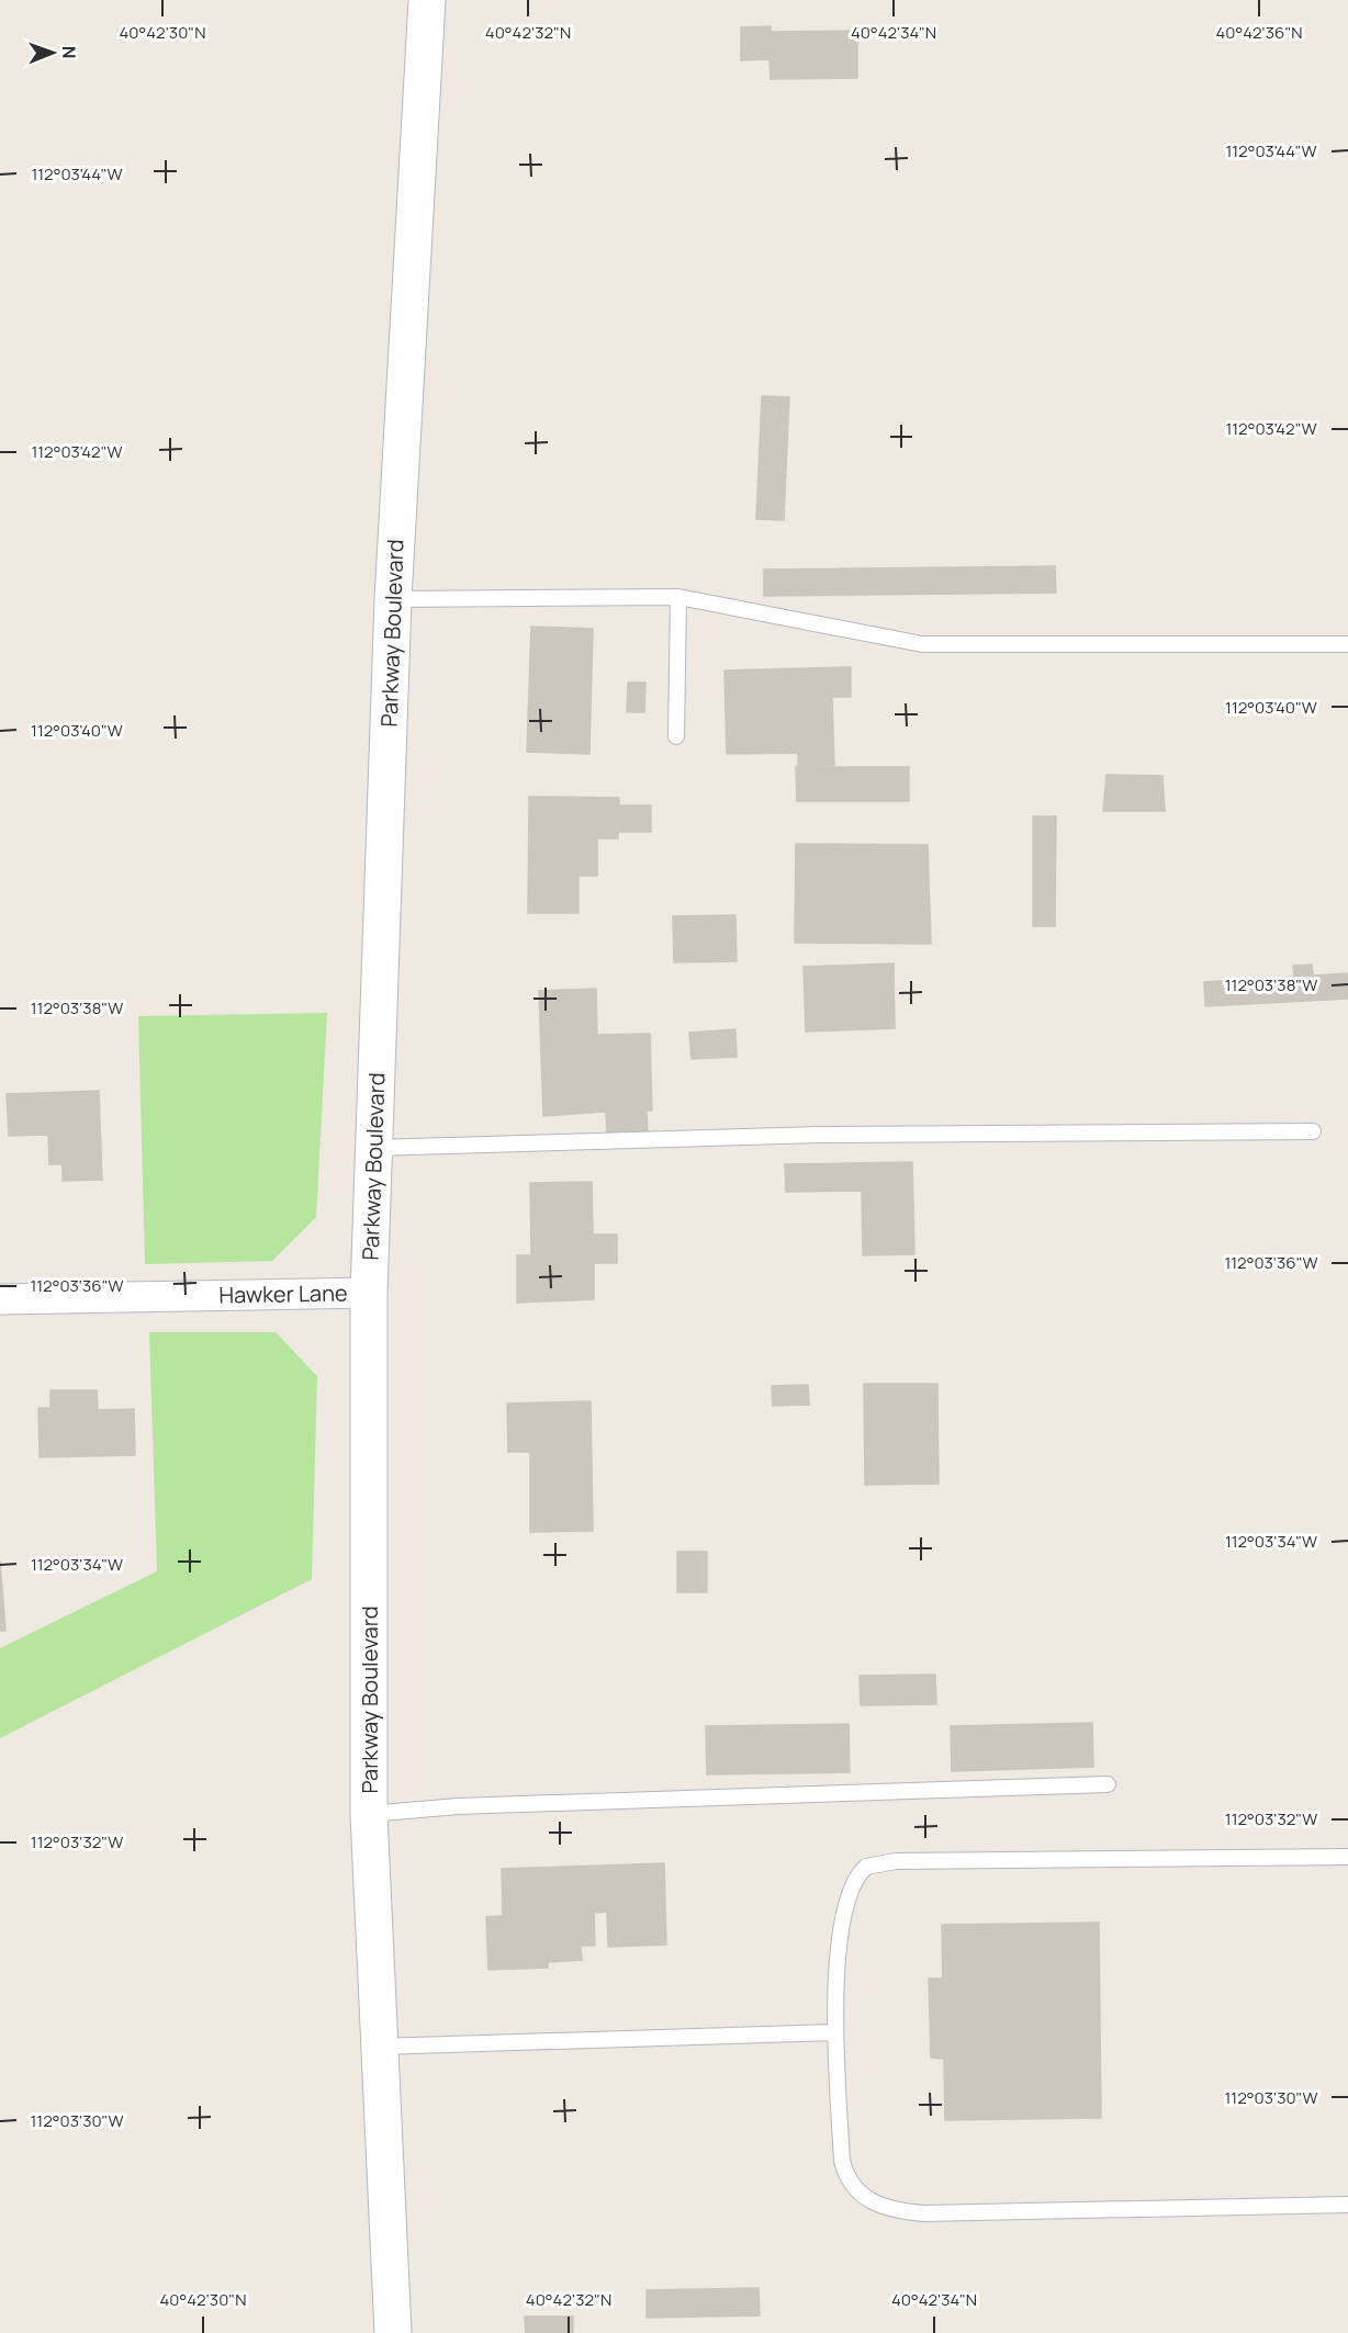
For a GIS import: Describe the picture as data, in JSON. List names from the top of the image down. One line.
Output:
{"streets":{"street":["Parkway Boulevard","Hawker Lane"]},"crossings":[["Parkway Boulevard","Hawker Lane"]],"north":"right","coordinates":["40°42'30\"N","40°42'32\"N","40°42'34\"N","40°42'36\"N","112°03'44\"W","112°03'42\"W","112°03'40\"W","112°03'38\"W","112°03'36\"W","112°03'34\"W","112°03'32\"W","112°03'30\"W"]}
